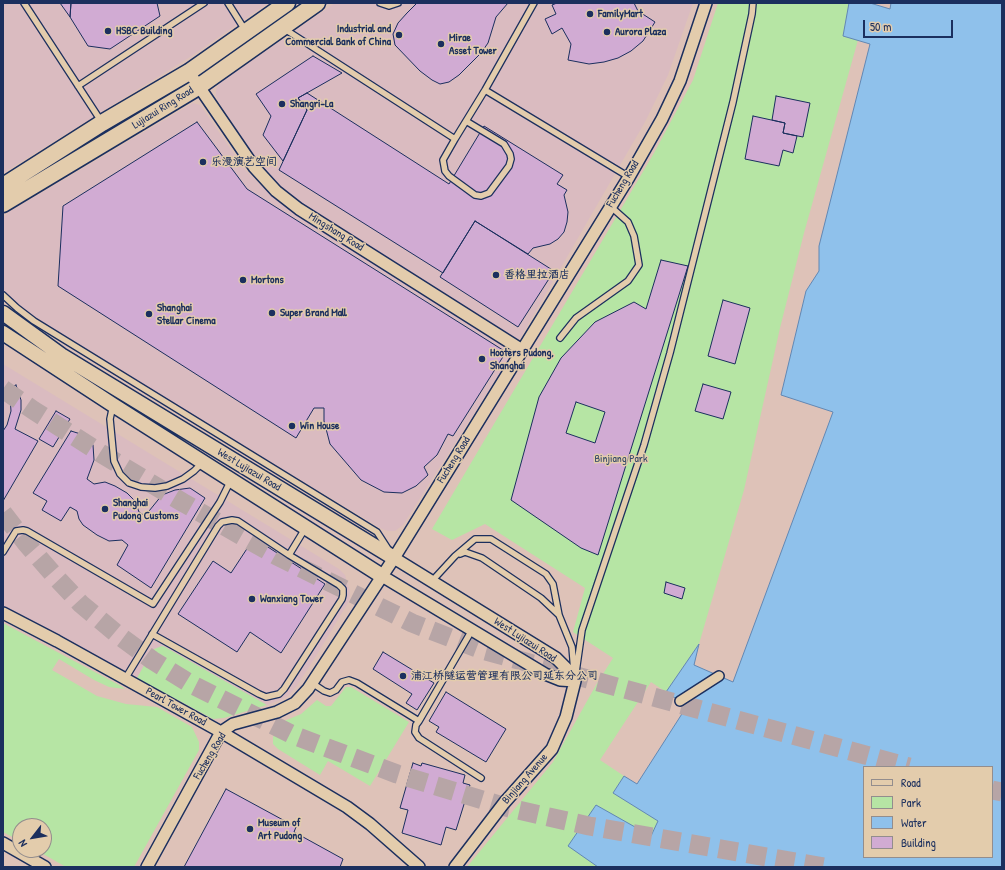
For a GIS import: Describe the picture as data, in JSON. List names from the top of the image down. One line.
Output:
{"streets":{"main road":["Lujiazui Ring Road"],"street":["Fucheng Road","Mingshang Road","West Lujiazui Road","Pearl Tower Road","Binjiang Avenue"]},"crossings":[["Lujiazui Ring Road","Mingshang Road"],["Fucheng Road","Mingshang Road"],["Fucheng Road","West Lujiazui Road"],["Fucheng Road","Pearl Tower Road"],["West Lujiazui Road","Binjiang Avenue"]],"parks":["Binjiang Park"],"places":["FamilyMart","HSBC Building","Aurora Plaza","Industrial and Commercial Bank of China","Mirae Asset Tower","Shangri-La","乐漫演艺空间","香格里拉酒店","Mortons","Super Brand Mall","Shanghai Stellar Cinema","Hooters Pudong, Shanghai","Win House","Shanghai Pudong Customs","Wanxiang Tower","浦江桥隧运营管理有限公司延东分公司","Museum of Art Pudong"],"legend":["Road","Park","Water","Building"],"scale_bar":"50 m","north":"bottom left"}
